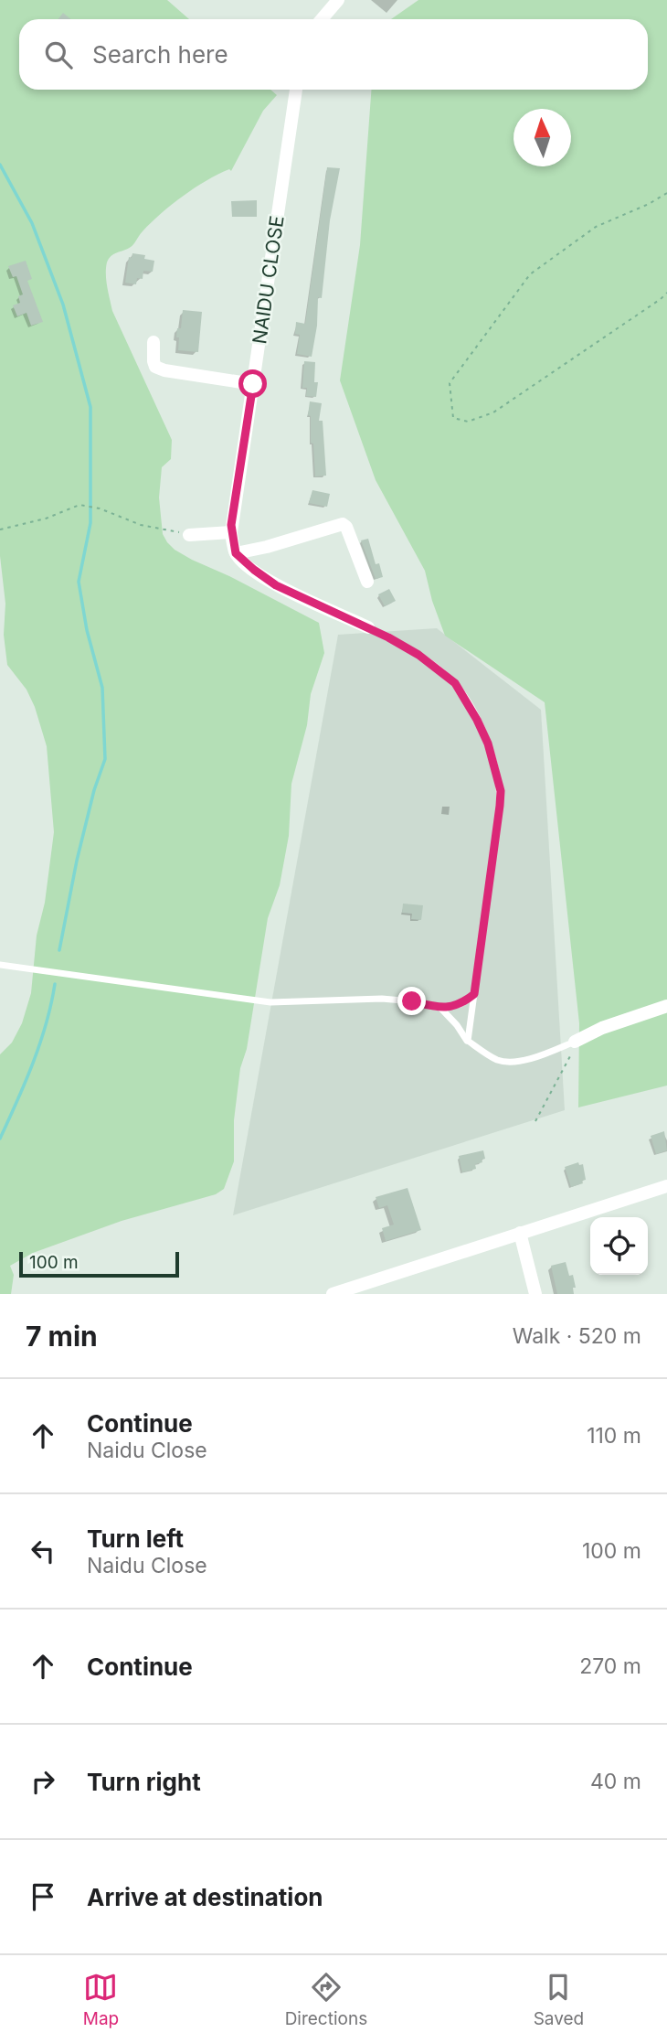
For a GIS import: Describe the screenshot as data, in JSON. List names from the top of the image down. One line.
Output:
{"streets":{"street":["NAIDU CLOSE"]},"scale_bar":"100 m","north":"top","page":{"search":"Search here","scale":"100 m","heading":["7 min","Walk · 520 m"],"list":[["Continue","Naidu Close","110 m"],["Turn left","Naidu Close","100 m"],["Continue","270 m"],["Turn right","40 m"],"Arrive at destination"],"nav":["Map","Directions","Saved"]}}
